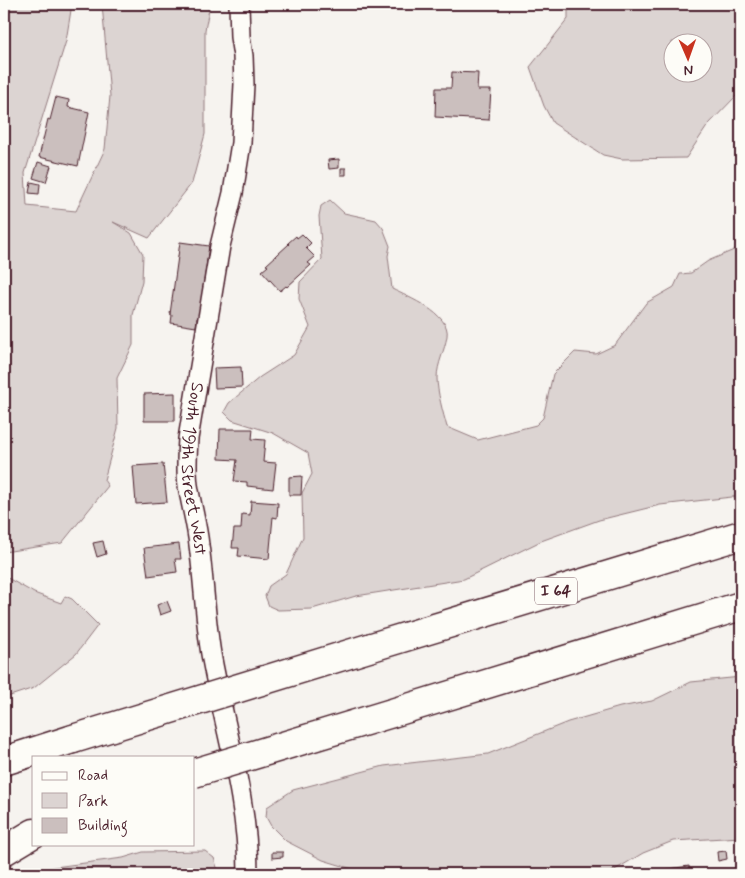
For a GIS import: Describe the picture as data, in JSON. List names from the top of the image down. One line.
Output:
{"streets":{"highway":["I 64"],"street":["South 19th Street West"]},"legend":["Road","Park","Building"],"north":"bottom"}
